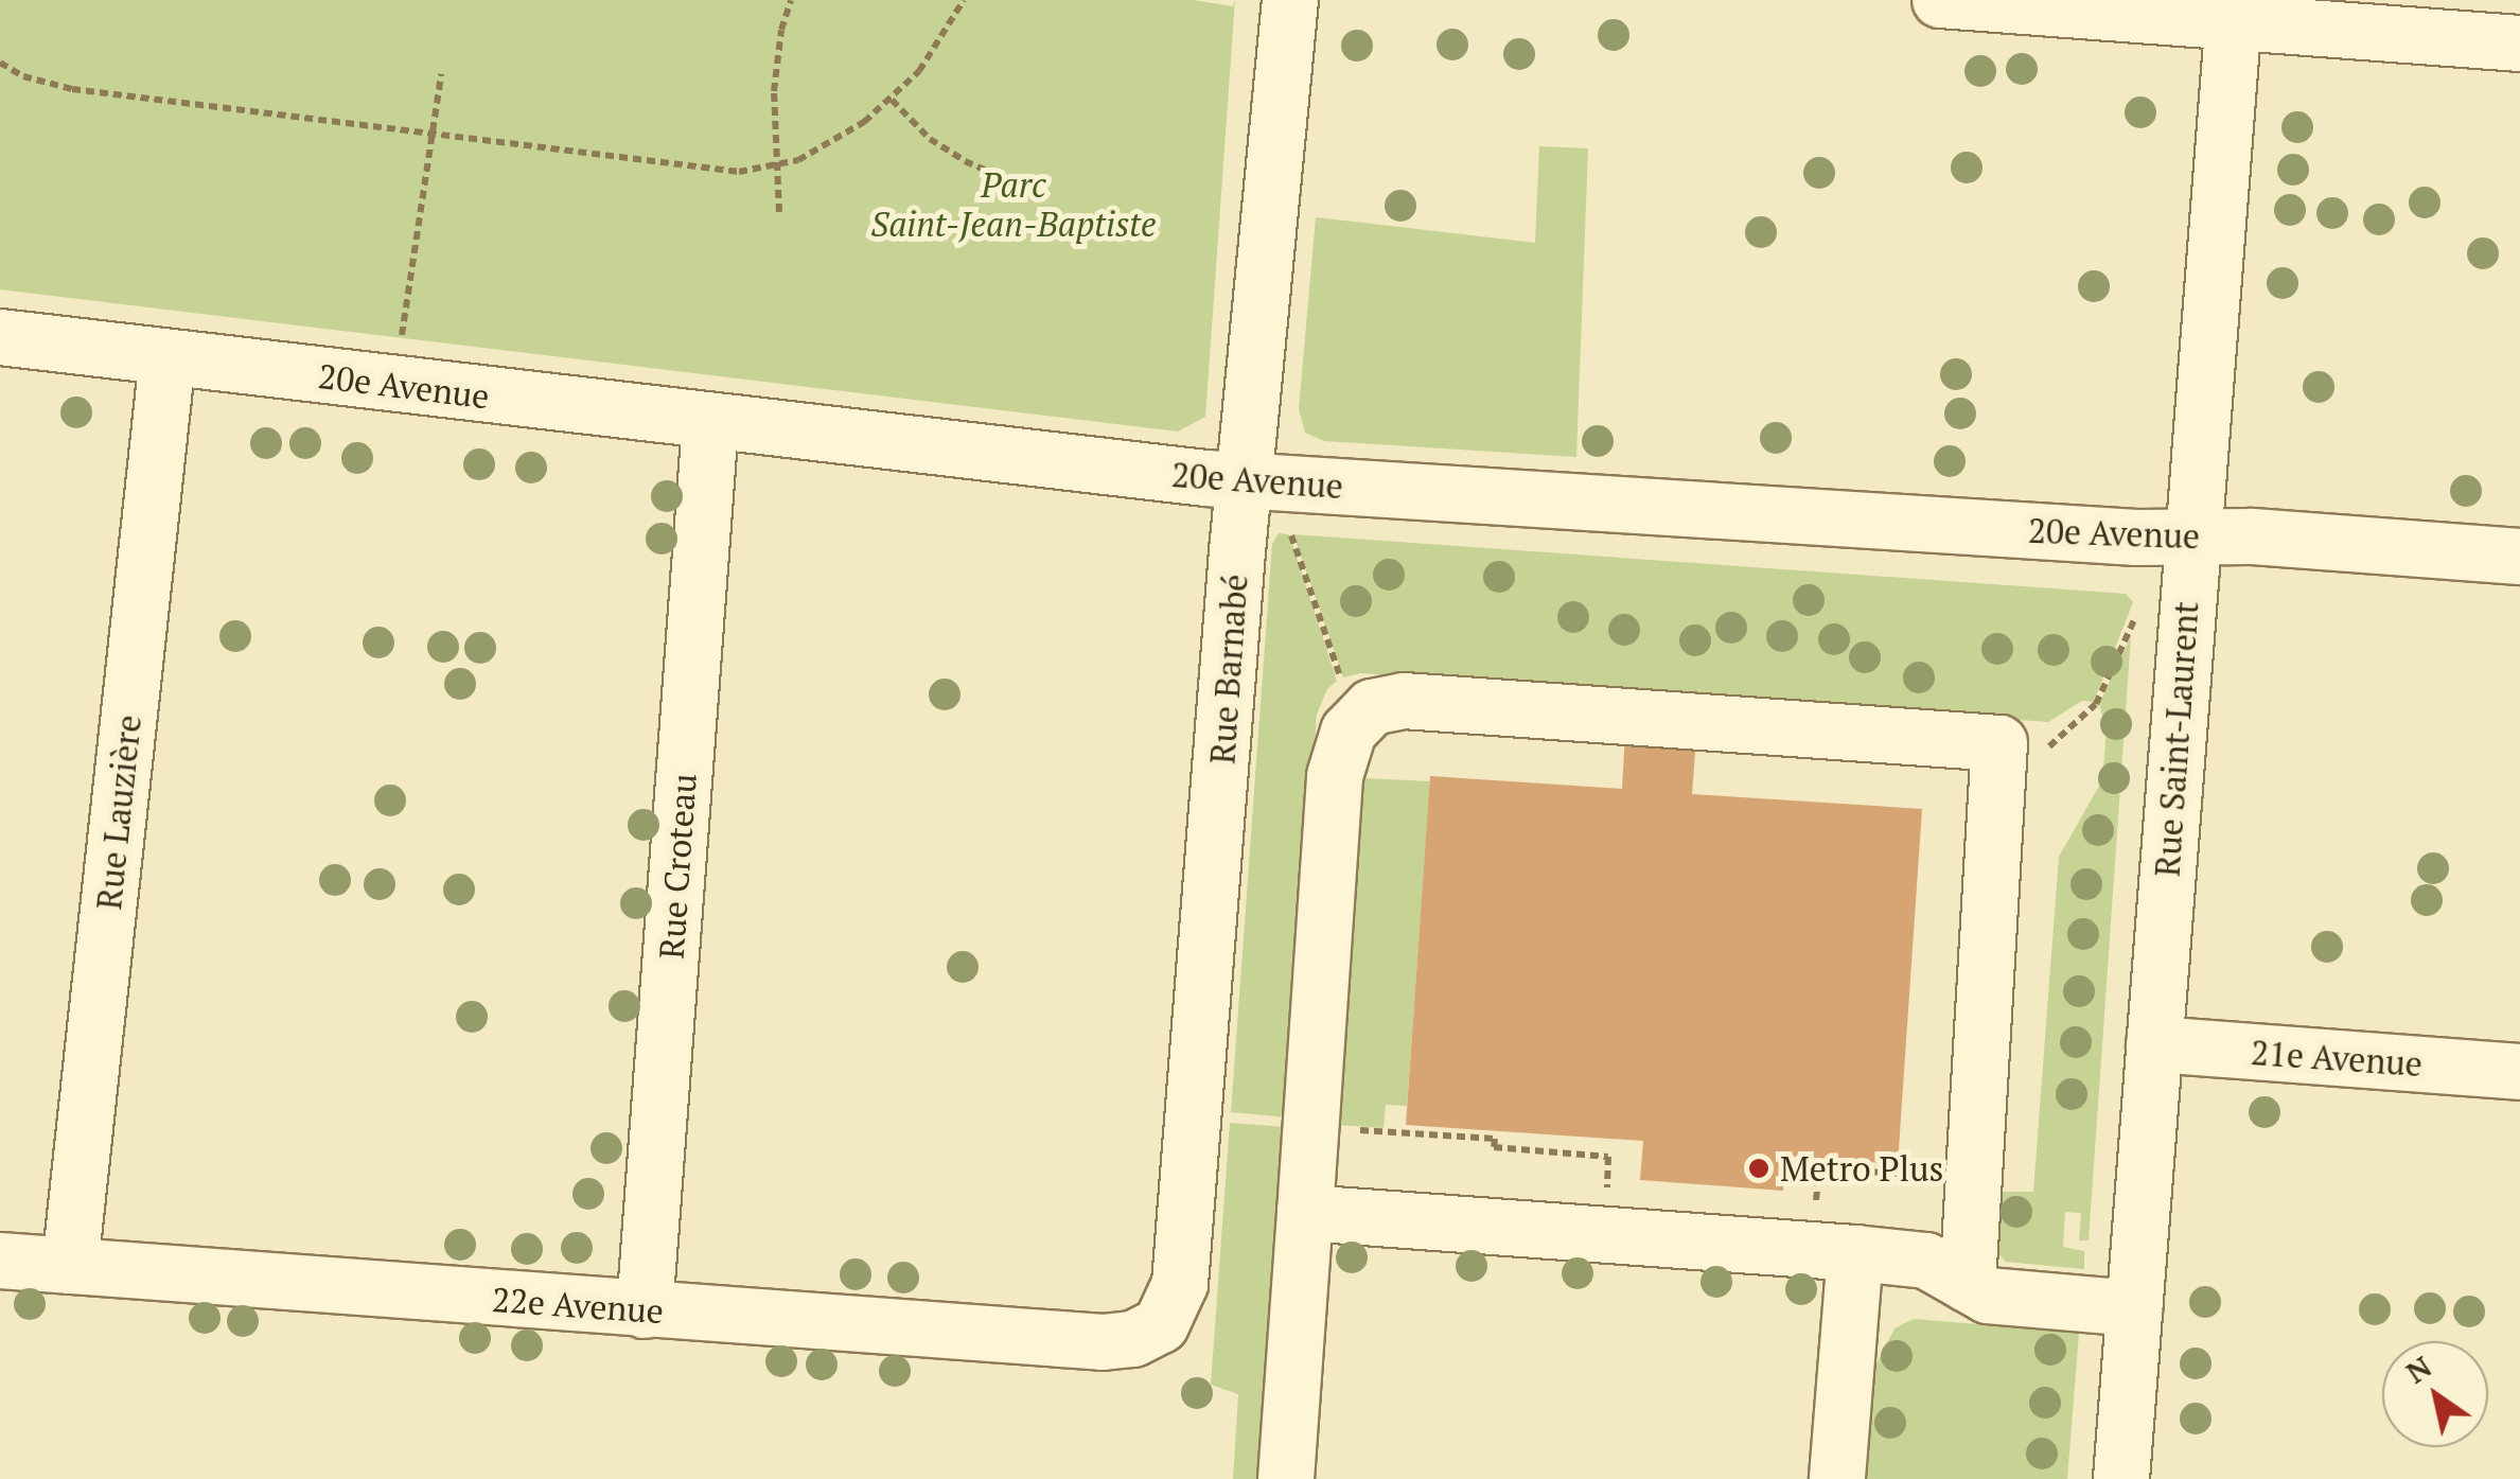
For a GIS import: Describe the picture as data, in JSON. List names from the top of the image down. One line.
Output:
{"streets":{"street":["20e Avenue","Rue Barnabé","Rue Saint-Laurent","Rue Lauzière","Rue Croteau","21e Avenue","22e Avenue"]},"crossings":[["20e Avenue","Rue Barnabé"],["20e Avenue","Rue Saint-Laurent"],["20e Avenue","Rue Lauzière"],["20e Avenue","Rue Croteau"],["Rue Barnabé","22e Avenue"],["Rue Saint-Laurent","21e Avenue"],["Rue Lauzière","22e Avenue"],["Rue Croteau","22e Avenue"]],"parks":["Parc Saint-Jean-Baptiste"],"places":["Metro Plus"],"north":"top left"}
